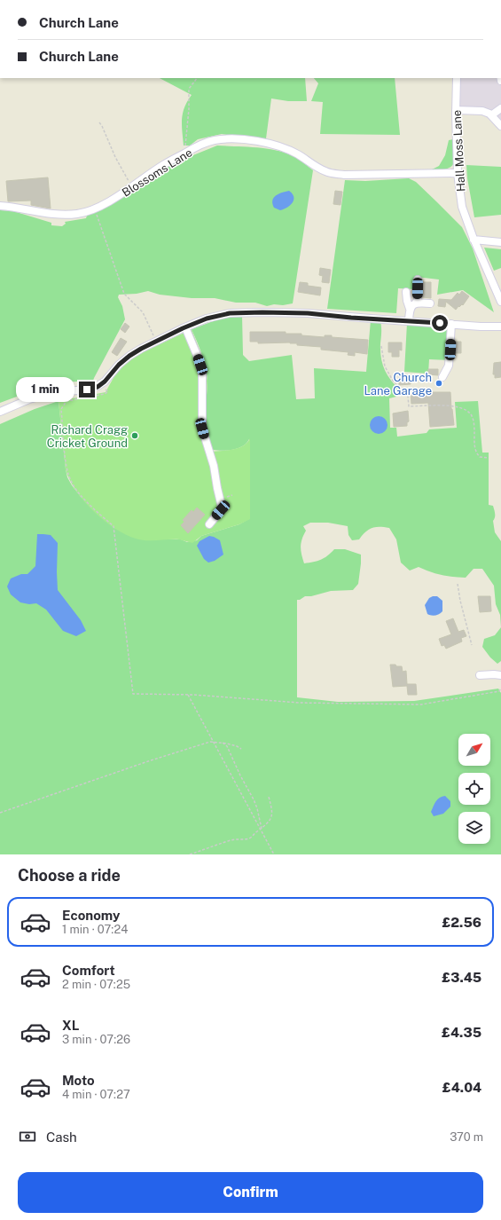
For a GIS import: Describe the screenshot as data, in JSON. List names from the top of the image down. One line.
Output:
{"streets":{"street":["Hall Moss Lane","Blossoms Lane"]},"crossings":[["Hall Moss Lane","Blossoms Lane"]],"places":["Church Lane Garage","Richard Cragg Cricket Ground"],"north":"top right","page":{"banner":["Church Lane","Church Lane"],"bubble":"1 min","heading":"Choose a ride","list":[{"name":"Economy","note":"1 min · 07:24","value":"£2.56"},{"name":"Comfort","note":"2 min · 07:25","value":"£3.45"},{"name":"XL","note":"3 min · 07:26","value":"£4.35"},{"name":"Moto","note":"4 min · 07:27","value":"£4.04"}],"pay":["Cash","370 m"],"buttons":"Confirm"}}
